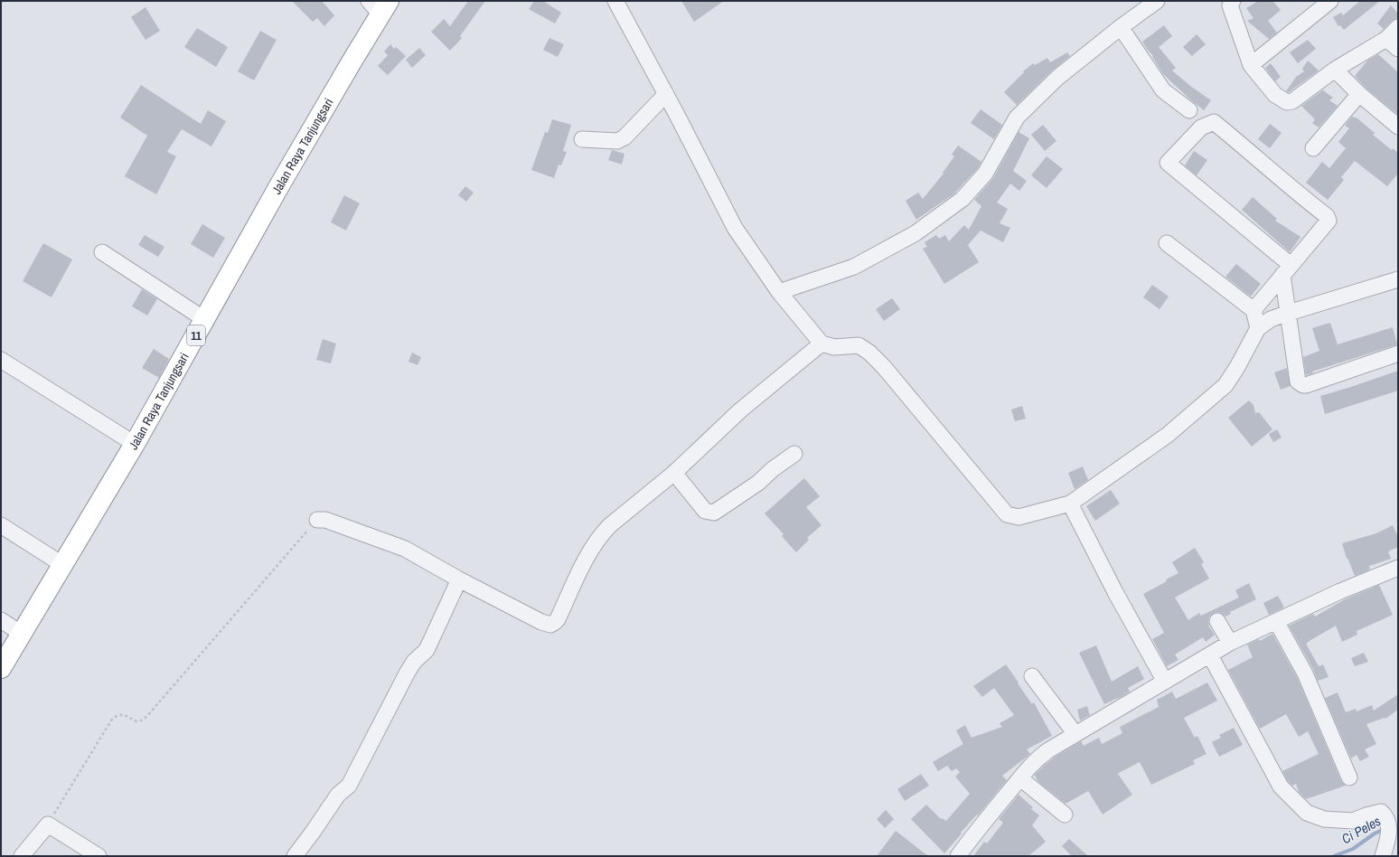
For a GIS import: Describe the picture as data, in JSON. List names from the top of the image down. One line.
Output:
{"streets":{"highway":["Jalan Raya Tanjungsari","11"]},"water":["Ci Peles"]}
